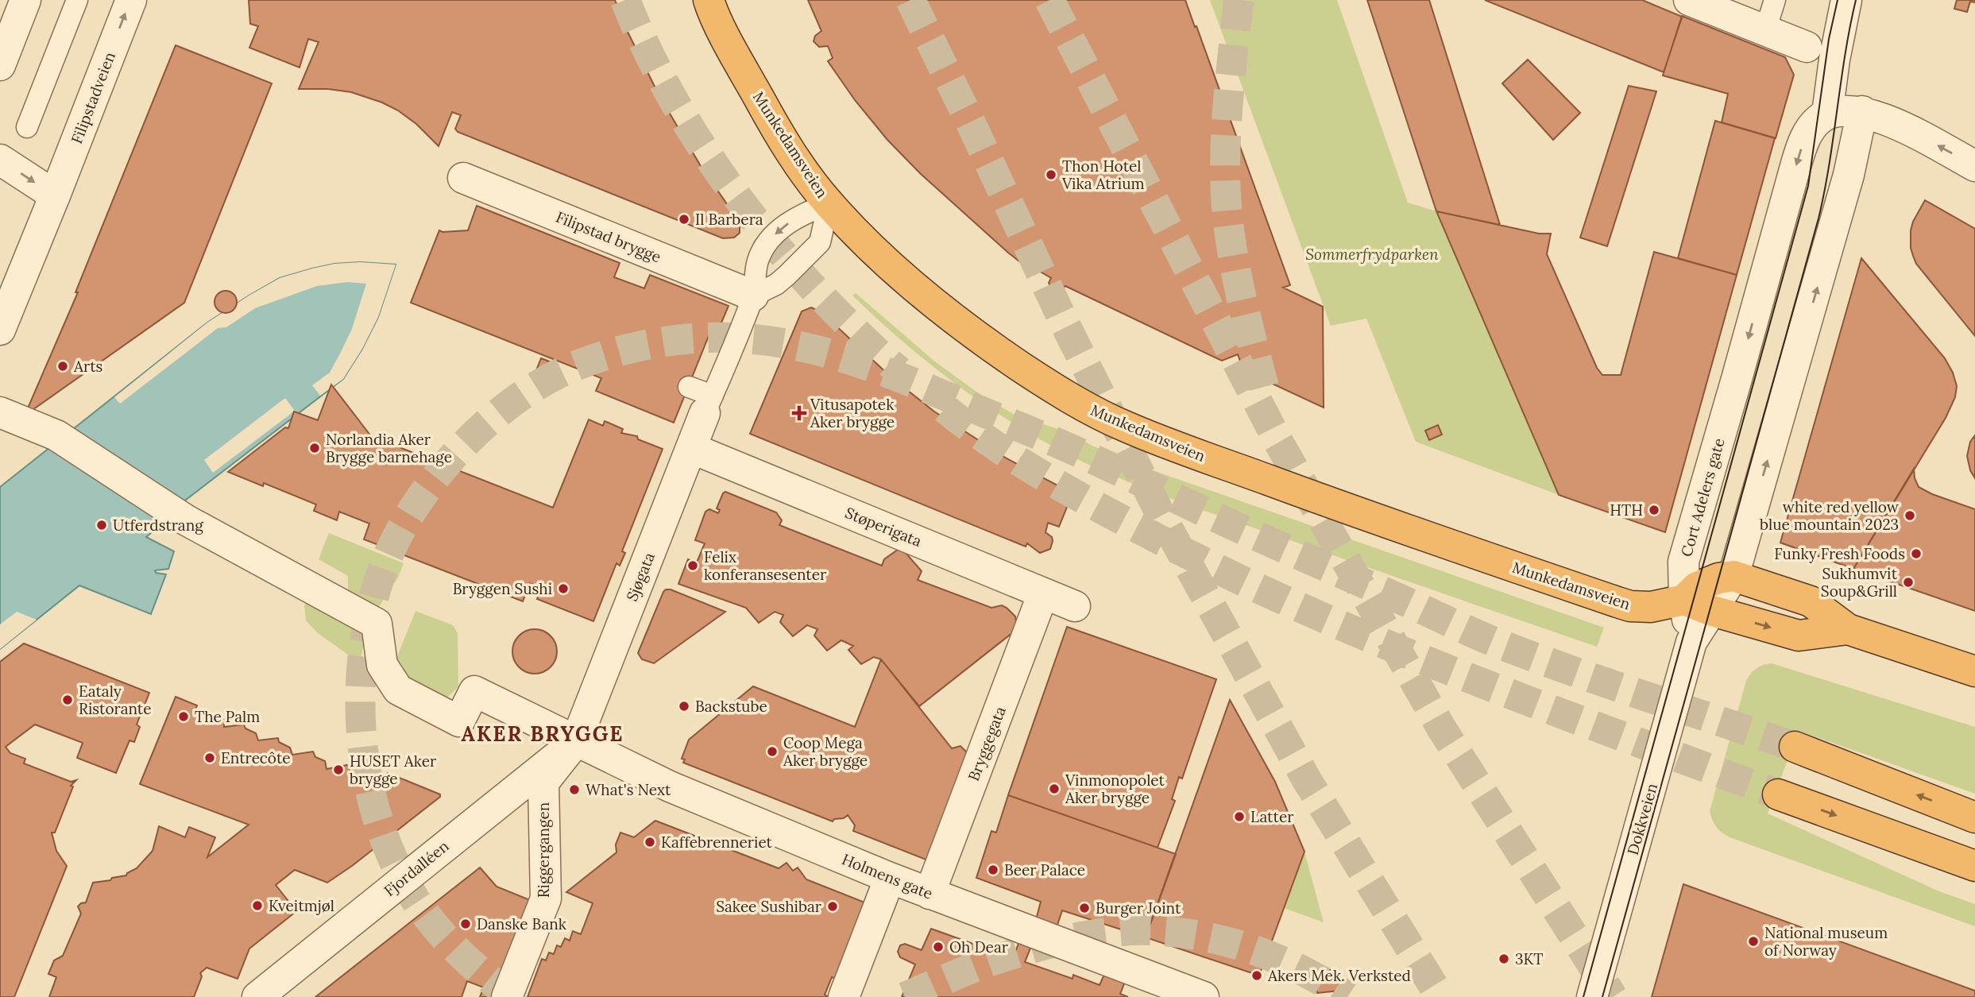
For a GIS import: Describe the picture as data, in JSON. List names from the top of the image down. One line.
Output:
{"streets":{"highway":["Munkedamsveien"],"street":["Filipstadveien","Filipstad brygge","Cort Adelers gate","Støperigata","Sjøgata","Bryggegata","Dokkveien","Riggergangen","Fjordalléen","Holmens gate"]},"crossings":[["Munkedamsveien","Cort Adelers gate"],["Cort Adelers gate","Dokkveien"],["Støperigata","Sjøgata"],["Støperigata","Bryggegata"],["Sjøgata","Riggergangen"],["Sjøgata","Fjordalléen"],["Sjøgata","Holmens gate"],["Bryggegata","Holmens gate"],["Riggergangen","Fjordalléen"],["Riggergangen","Holmens gate"],["Fjordalléen","Holmens gate"]],"districts":["AKER BRYGGE"],"parks":["Sommerfrydparken"],"places":{"other":["Thon Hotel Vika Atrium","Il Barbera","Arts","Norlandia Aker Brygge barnehage","HTH","white red yellow blue mountain 2023","Utferdstrang","Funky Fresh Foods","Felix konferansesenter","Sukhumvit Soup&Grill","Bryggen Sushi","Eataly Ristorante","Backstube","The Palm","Coop Mega Aker brygge","Entrecôte","HUSET Aker brygge","Vinmonopolet Aker brygge","What's Next","Latter","Kaffebrenneriet","Beer Palace","Kveitmjøl","Sakee Sushibar","Burger Joint","Danske Bank","National museum of Norway","Oh Dear","3KT","Akers Mek. Verksted"],"health":["Vitusapotek Aker brygge"]}}
